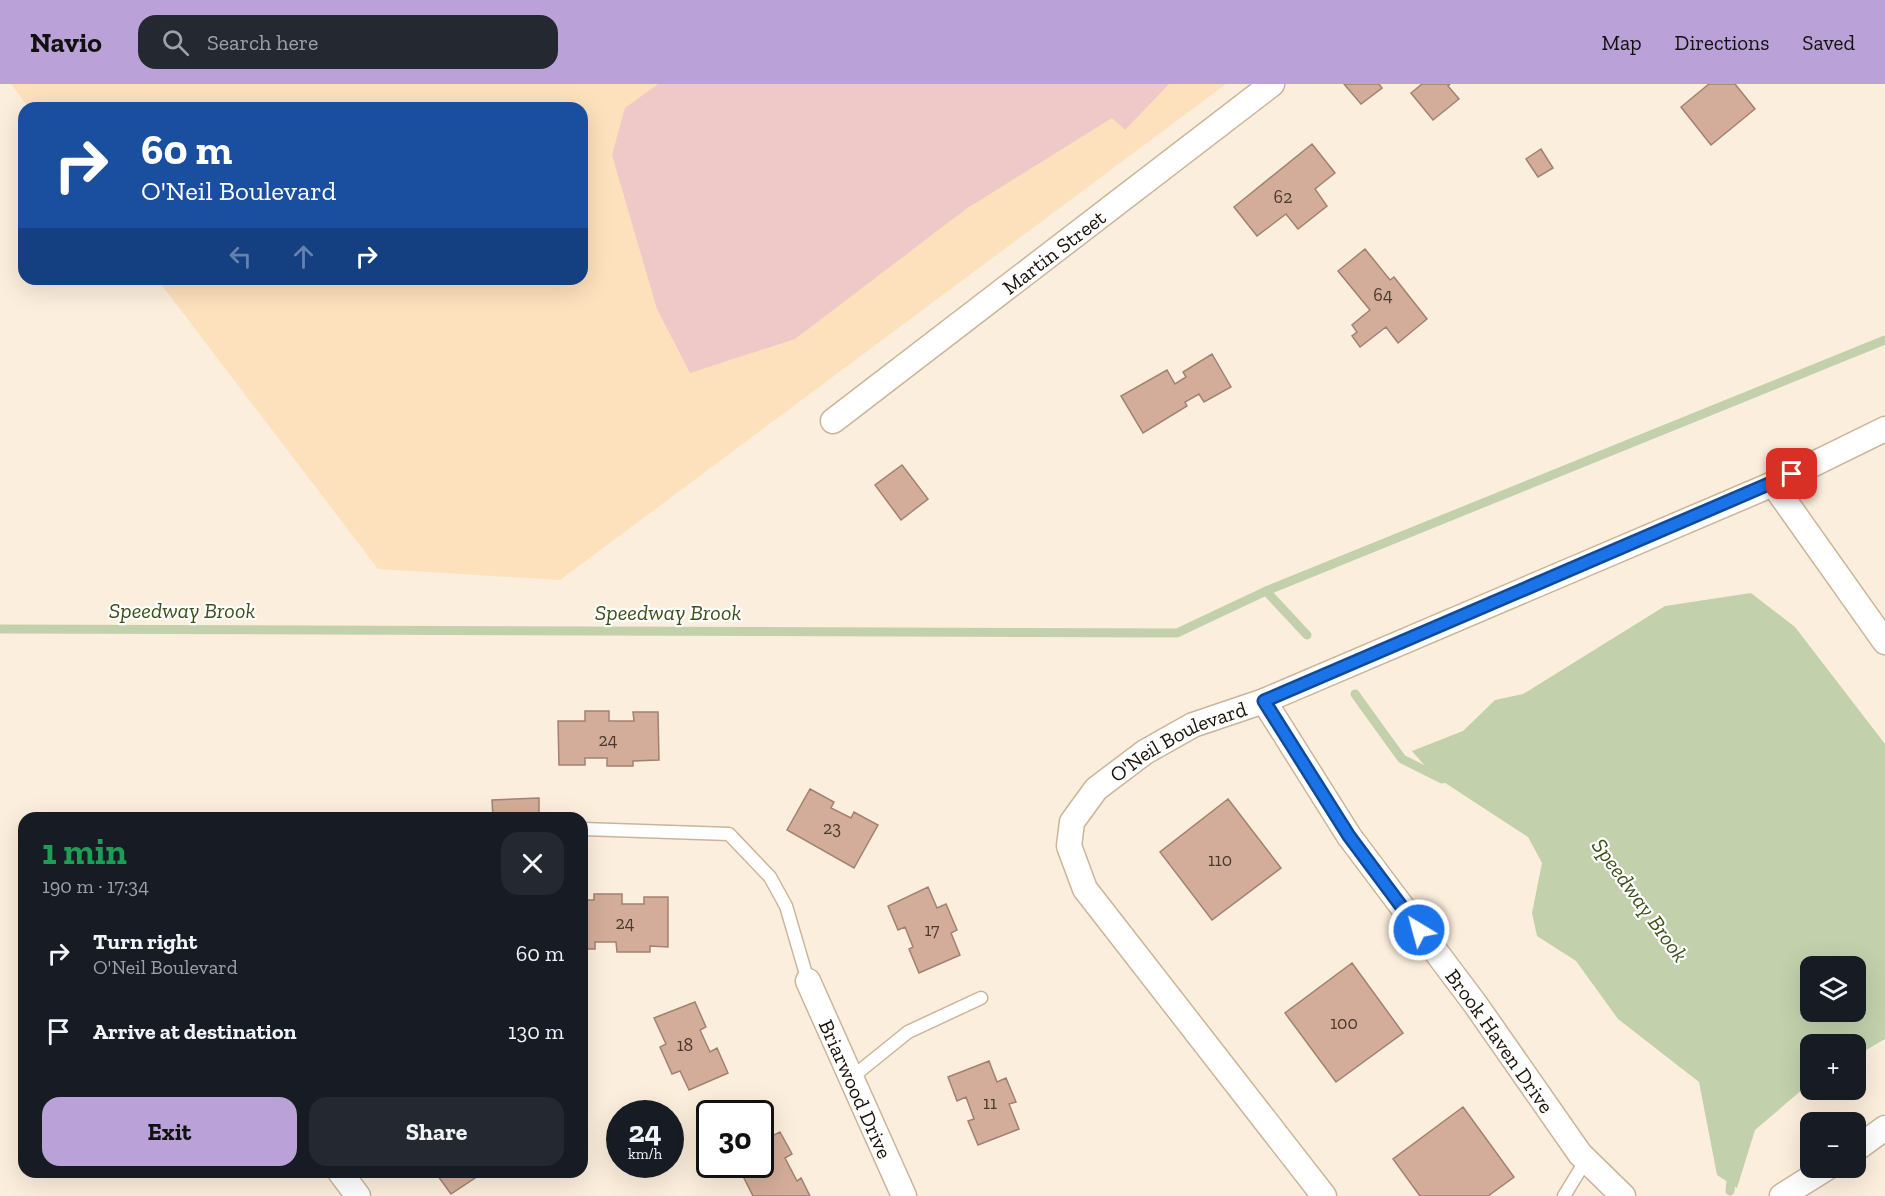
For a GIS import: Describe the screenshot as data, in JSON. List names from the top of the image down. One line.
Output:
{"streets":{"street":["Martin Street","O'Neil Boulevard","Brook Haven Drive","Briarwood Drive"]},"crossings":[["O'Neil Boulevard","Brook Haven Drive"]],"water":["Speedway Brook"],"house_numbers":["62","64","24","23","110","24","17","100","18","11"],"page":{"header":"Navio","search":"Search here","nav":["Map","Directions","Saved"],"turn":["60 m","O'Neil Boulevard"],"heading":["1 min","190 m · 17:34"],"list":[{"name":"Turn right","note":"O'Neil Boulevard","value":"60 m"},{"name":"Arrive at destination","value":"130 m"}],"map_buttons":["+","−"],"buttons":["Exit","Share"],"speed":"24 km/h","limit":"30"}}
